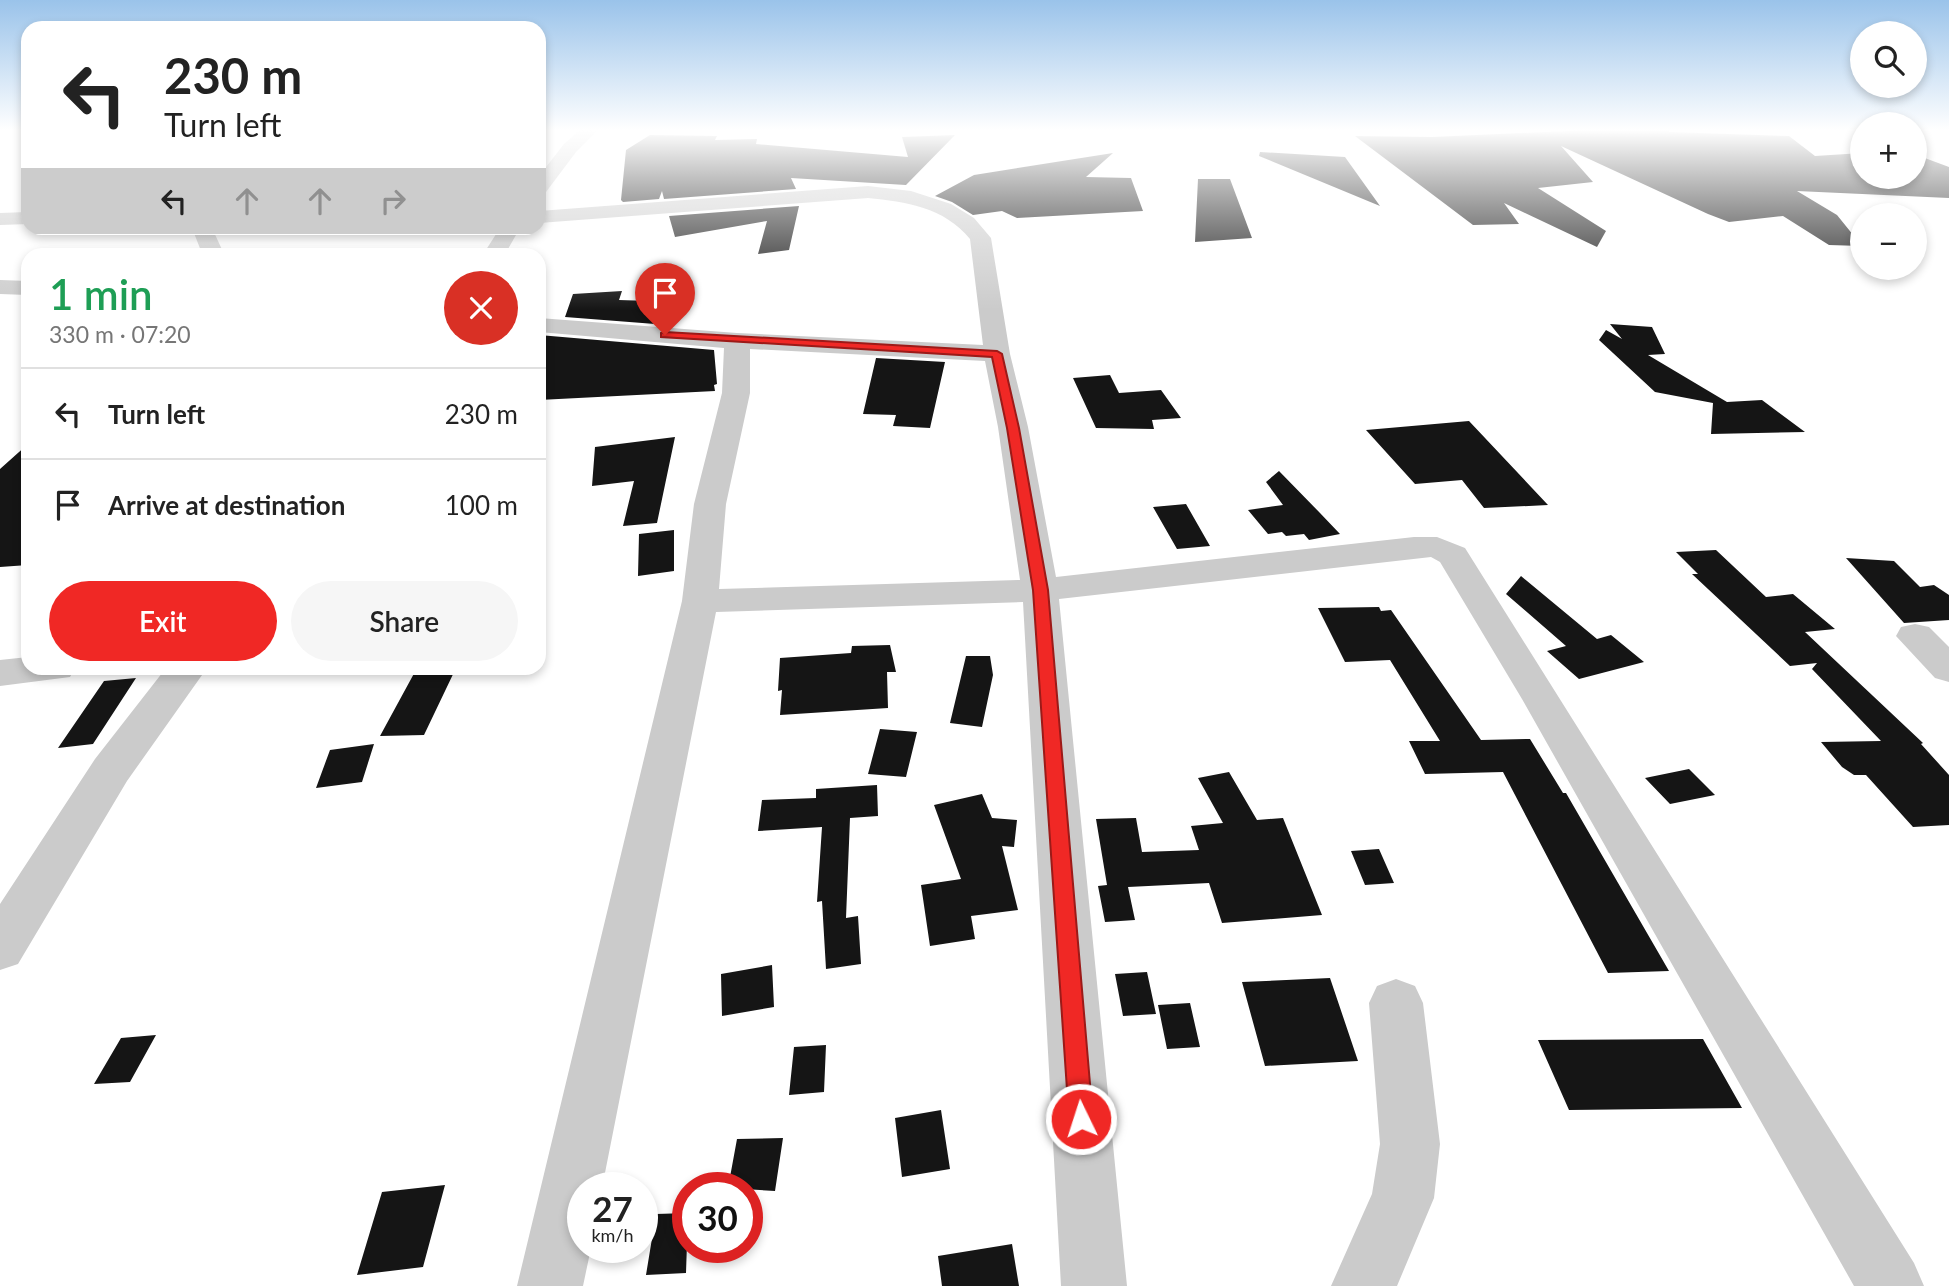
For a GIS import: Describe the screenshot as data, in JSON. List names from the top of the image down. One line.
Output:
{"page":{"map_buttons":["+","−"],"turn":["230 m","Turn left"],"heading":["1 min","330 m · 07:20"],"list":[{"name":"Turn left","value":"230 m"},{"name":"Arrive at destination","value":"100 m"}],"buttons":["Exit","Share"],"speed":"27 km/h","limit":"30"}}
